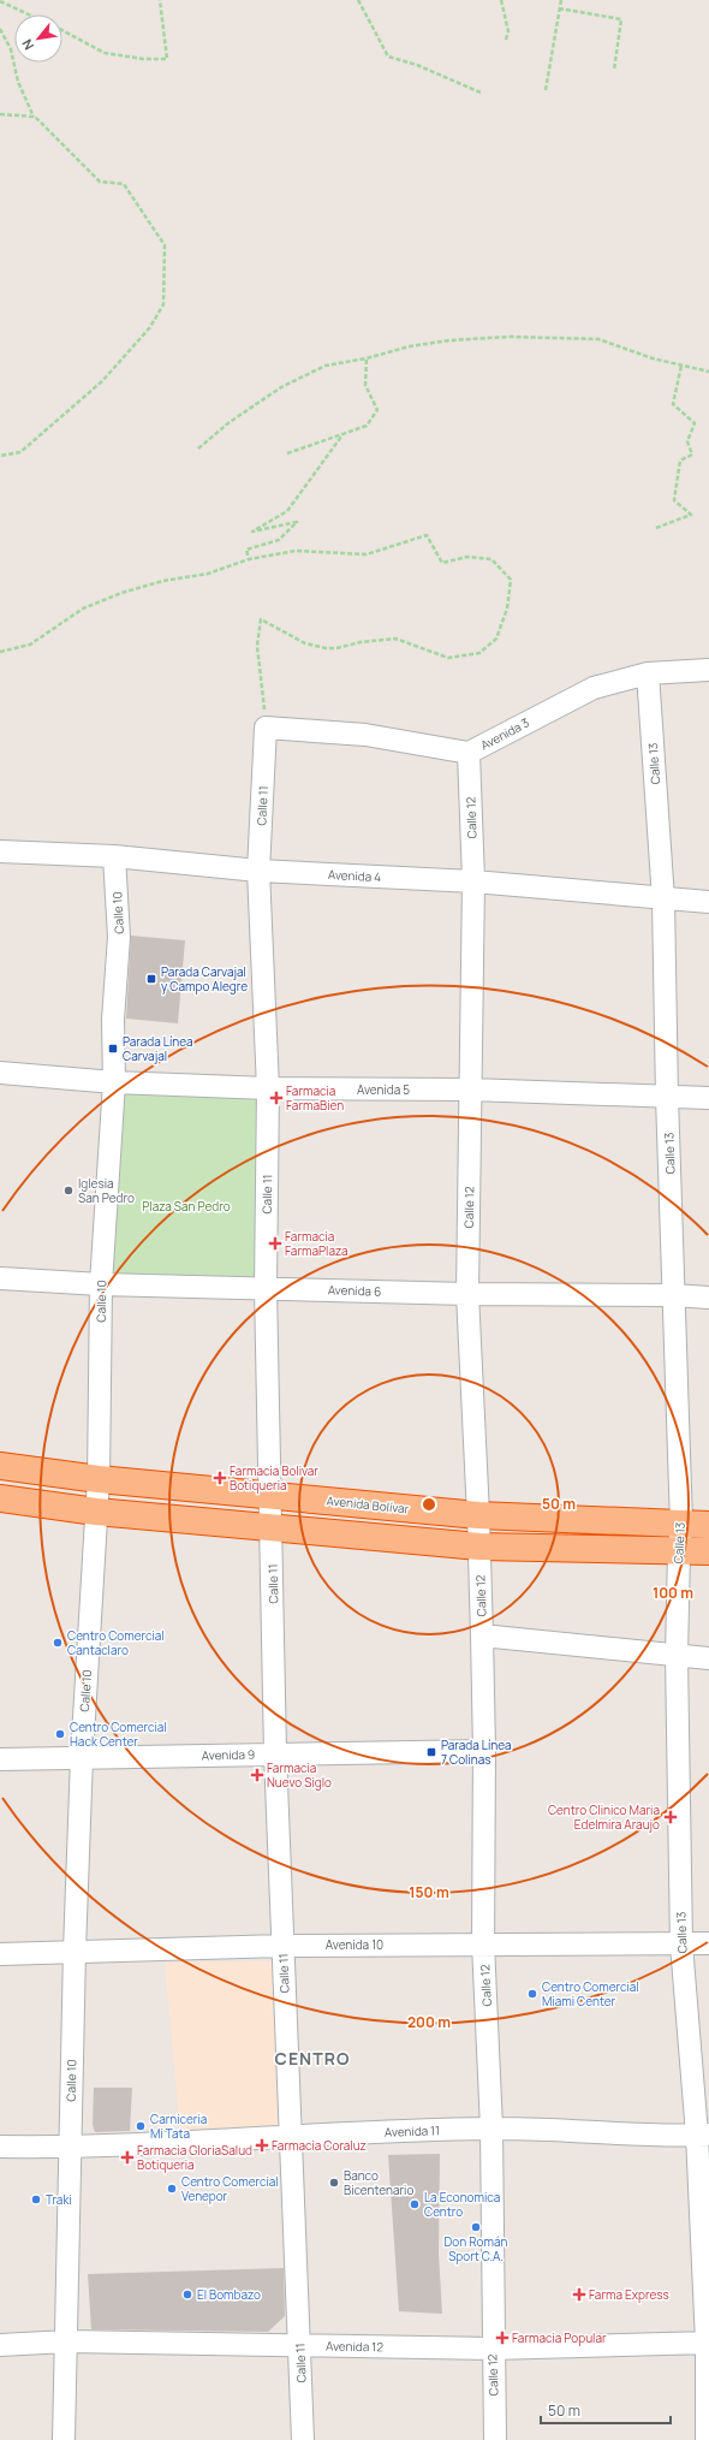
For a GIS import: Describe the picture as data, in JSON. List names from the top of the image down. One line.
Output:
{"streets":{"highway":["Avenida Bolívar"],"street":["Avenida 3","Calle 13","Calle 11","Calle 12","Avenida 4","Calle 10","Avenida 5","Avenida 6","Avenida 9","Avenida 10","Avenida 11","Avenida 12"]},"crossings":[["Avenida 3","Calle 13"],["Avenida 3","Calle 11"],["Avenida 3","Calle 12"],["Calle 13","Avenida 4"],["Calle 13","Avenida 5"],["Calle 13","Avenida 6"],["Calle 13","Avenida Bolívar"],["Calle 13","Avenida 10"],["Calle 13","Avenida 11"],["Calle 13","Avenida 12"],["Calle 11","Avenida 4"],["Calle 11","Avenida 5"],["Calle 11","Avenida 6"],["Calle 11","Avenida Bolívar"],["Calle 11","Avenida 9"],["Calle 11","Avenida 10"],["Calle 11","Avenida 11"],["Calle 11","Avenida 12"],["Calle 12","Avenida 4"],["Calle 12","Avenida 5"],["Calle 12","Avenida 6"],["Calle 12","Avenida Bolívar"],["Calle 12","Avenida 9"],["Calle 12","Avenida 10"],["Calle 12","Avenida 11"],["Calle 12","Avenida 12"],["Avenida 4","Calle 10"],["Calle 10","Avenida 5"],["Calle 10","Avenida 6"],["Calle 10","Avenida Bolívar"],["Calle 10","Avenida 9"],["Calle 10","Avenida 10"],["Calle 10","Avenida 11"],["Calle 10","Avenida 12"]],"districts":["CENTRO"],"parks":["Plaza San Pedro"],"places":{"transit":["Parada Carvajal y Campo Alegre","Parada Línea Carvajal","Parada Línea 7 Colinas"],"health":["Farmacia FarmaBien","Farmacia FarmaPlaza","Farmacia Bolivar Botiqueria","Farmacia Nuevo Siglo","Centro Clinico Maria Edelmira Araujo","Farmacia Coraluz","Farmacia GloriaSalud Botiqueria","Farma Express","Farmacia Popular"],"other":["Iglesia San Pedro","Centro Comercial Cantaclaro","Centro Comercial Hack Center","Centro Comercial Miami Center","Carniceria Mi Tata","Banco Bicentenario","Centro Comercial Venepor","Traki","La Economica Centro","Don Román Sport C.A.","El Bombazo"]},"scale_bar":"50 m","north":"bottom left","rings":["50 m","100 m","150 m","200 m"]}
